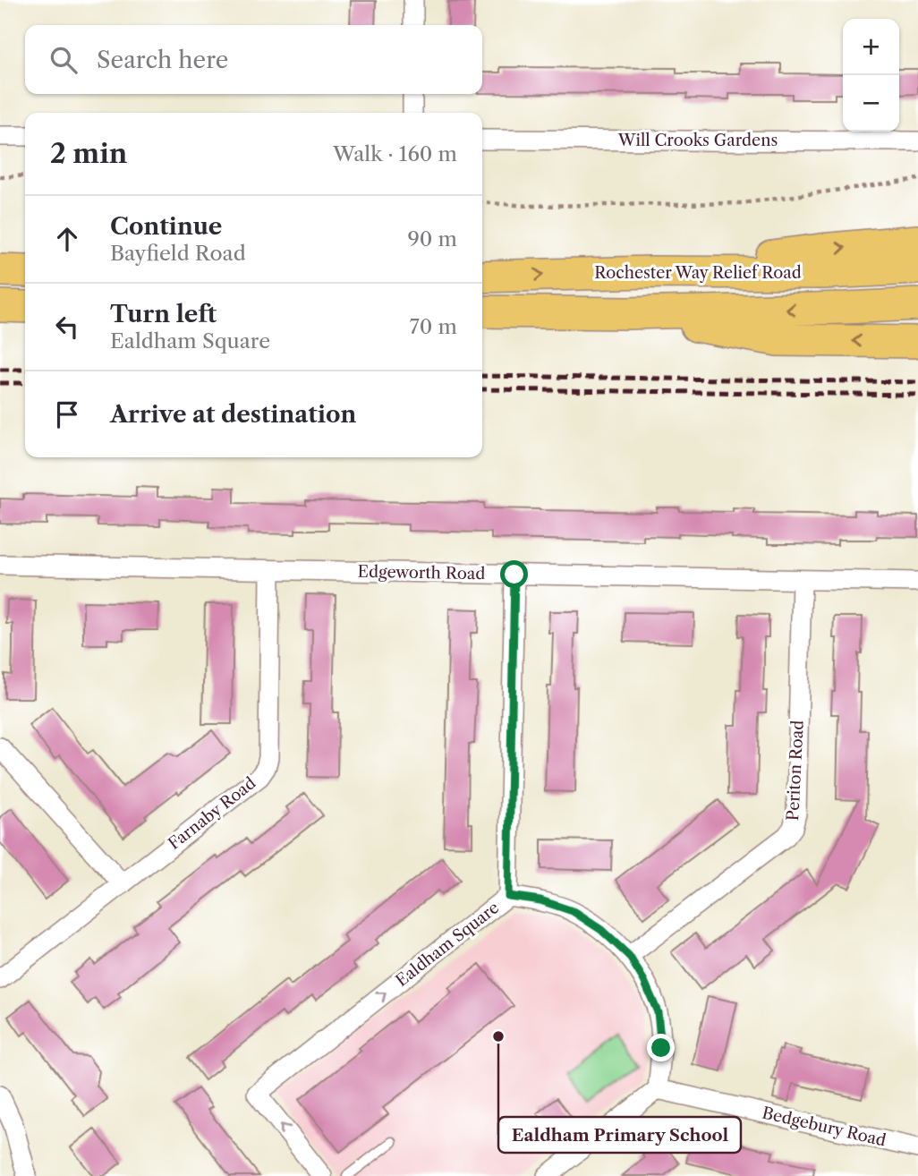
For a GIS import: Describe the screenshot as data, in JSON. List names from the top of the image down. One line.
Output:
{"streets":{"highway":["Rochester Way Relief Road"],"street":["Will Crooks Gardens","Edgeworth Road","Periton Road","Farnaby Road","Ealdham Square","Bedgebury Road"]},"crossings":[["Edgeworth Road","Periton Road"],["Edgeworth Road","Farnaby Road"],["Periton Road","Ealdham Square"],["Ealdham Square","Bedgebury Road"]],"places":["Ealdham Primary School"],"page":{"map_buttons":["+","−"],"search":"Search here","heading":["2 min","Walk · 160 m"],"list":[["Continue","Bayfield Road","90 m"],["Turn left","Ealdham Square","70 m"],"Arrive at destination"]}}
